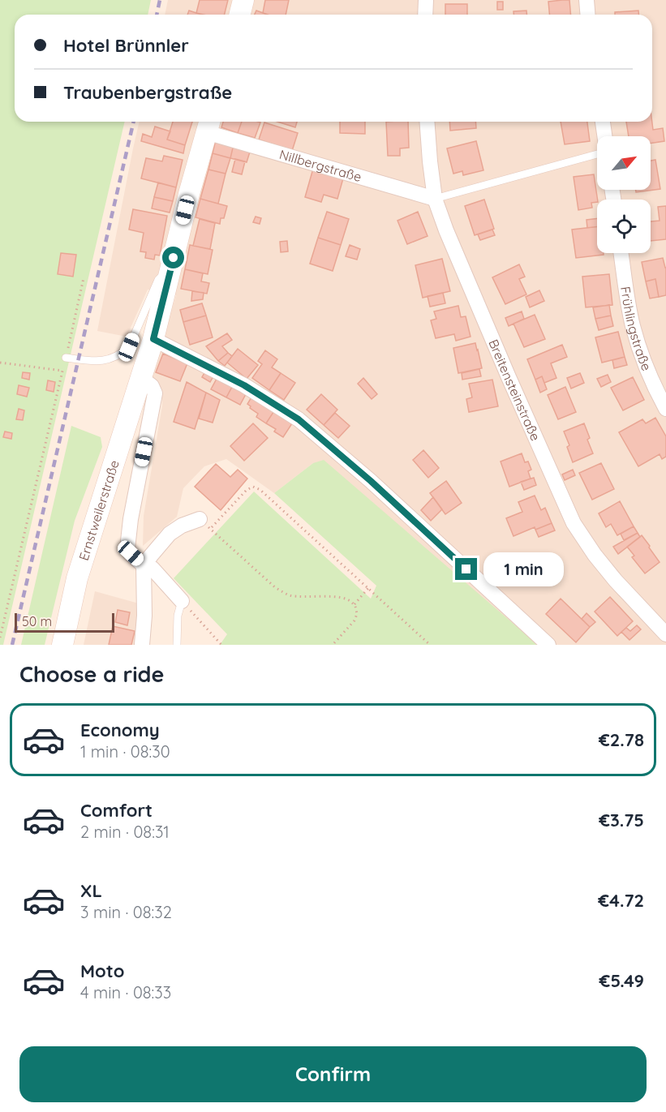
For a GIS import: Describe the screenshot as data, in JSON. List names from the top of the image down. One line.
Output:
{"streets":{"main road":["Ernstweilerstraße"],"street":["Nillbergstraße","Frühlingstraße","Breitensteinstraße"]},"crossings":[["Nillbergstraße","Breitensteinstraße"],["Nillbergstraße","Ernstweilerstraße"]],"scale_bar":"50 m","north":"top right","page":{"banner":["Hotel Brünnler","Traubenbergstraße"],"bubble":"1 min","scale":"50 m","heading":"Choose a ride","list":[{"name":"Economy","note":"1 min · 08:30","value":"€2.78"},{"name":"Comfort","note":"2 min · 08:31","value":"€3.75"},{"name":"XL","note":"3 min · 08:32","value":"€4.72"},{"name":"Moto","note":"4 min · 08:33","value":"€5.49"}],"buttons":"Confirm"}}
